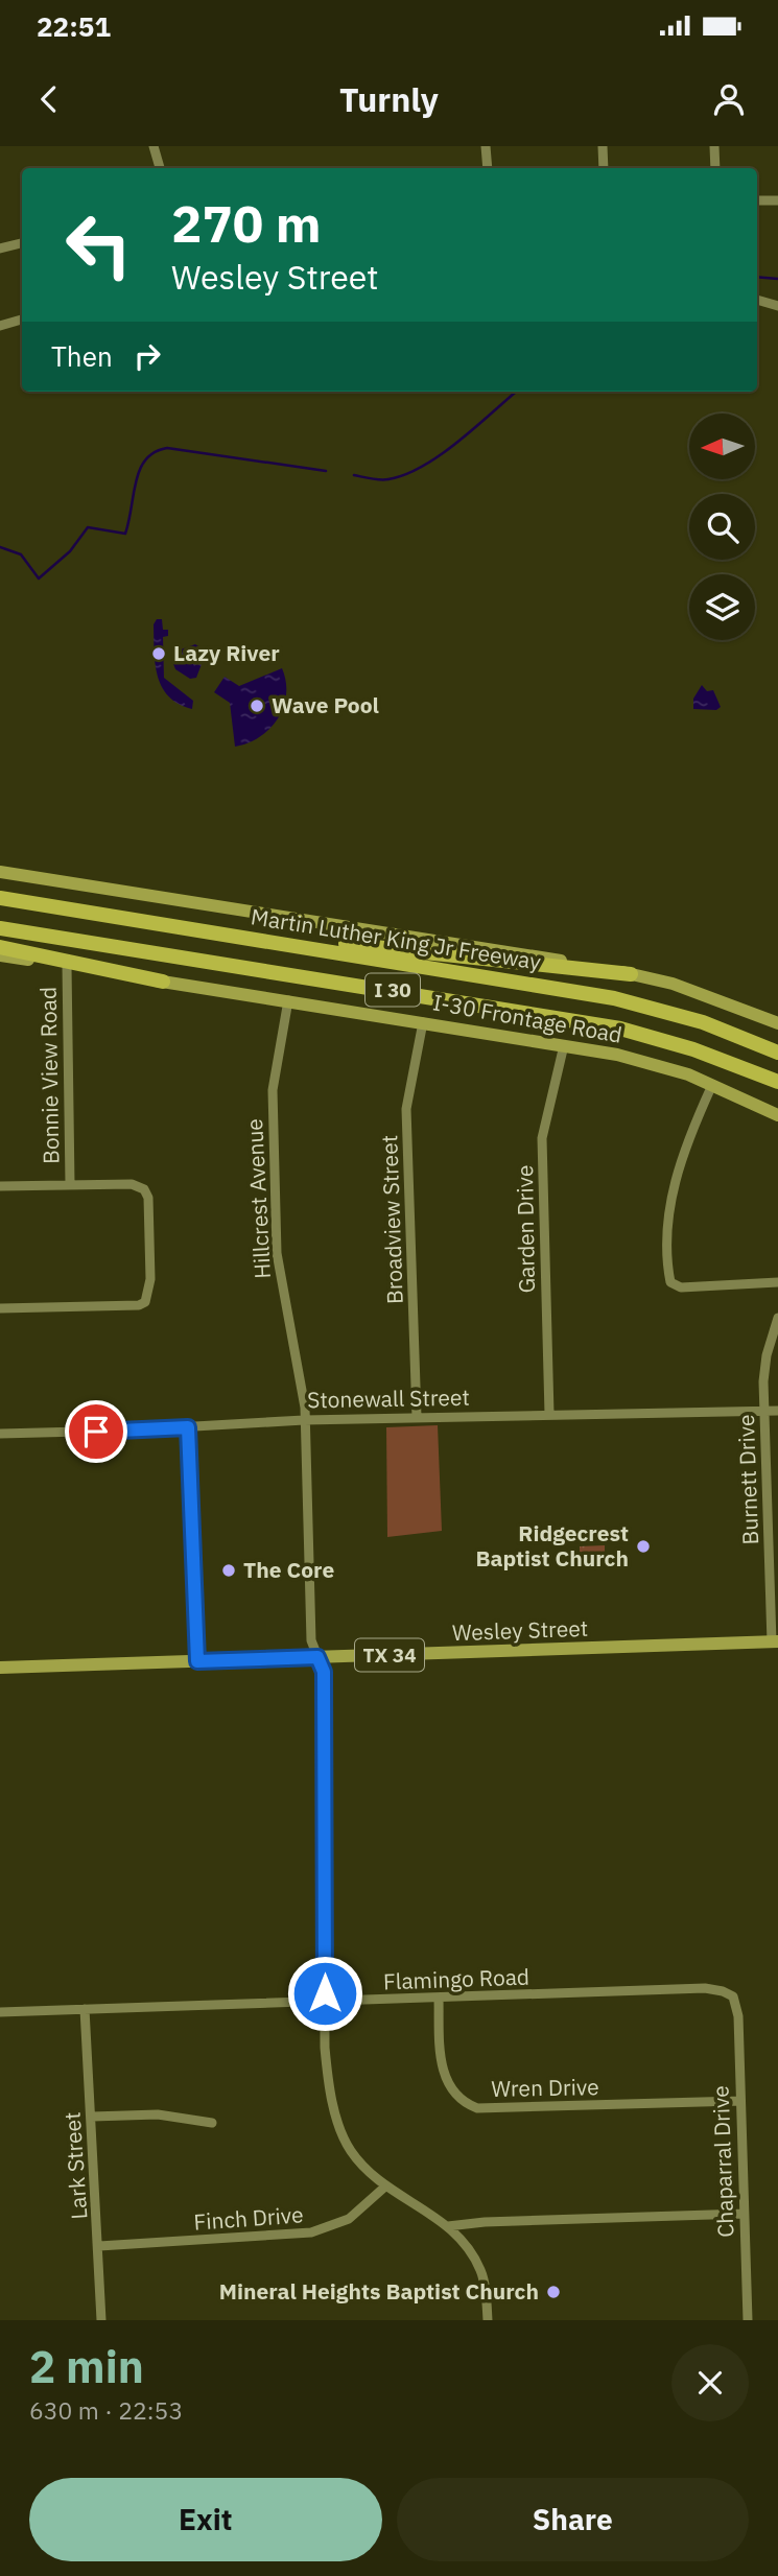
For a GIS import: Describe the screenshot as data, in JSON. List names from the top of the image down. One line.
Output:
{"streets":{"highway":["Martin Luther King Jr Freeway","I 30"],"main road":["I-30 Frontage Road","Wesley Street","TX 34"],"street":["Bonnie View Road","Hillcrest Avenue","Broadview Street","Garden Drive","Stonewall Street","Burnett Drive","Flamingo Road","Wren Drive","Chaparral Drive","Lark Street","Finch Drive"]},"crossings":[["I-30 Frontage Road","Bonnie View Road"],["I-30 Frontage Road","Hillcrest Avenue"],["I-30 Frontage Road","Broadview Street"],["I-30 Frontage Road","Garden Drive"],["Hillcrest Avenue","Stonewall Street"],["Hillcrest Avenue","Wesley Street"],["Hillcrest Avenue","Flamingo Road"],["Hillcrest Avenue","Finch Drive"],["Broadview Street","Stonewall Street"],["Garden Drive","Stonewall Street"],["Stonewall Street","Burnett Drive"],["Burnett Drive","Wesley Street"],["Flamingo Road","Wren Drive"],["Flamingo Road","Chaparral Drive"],["Flamingo Road","Lark Street"],["Wren Drive","Chaparral Drive"],["Lark Street","Finch Drive"]],"places":["Lazy River","Wave Pool","Ridgecrest Baptist Church","The Core","Mineral Heights Baptist Church"],"north":"left","page":{"status":"22:51","header":"Turnly","turn":["270 m","Wesley Street"],"then":"Then","heading":["2 min","630 m · 22:53"],"buttons":["Exit","Share"]}}
